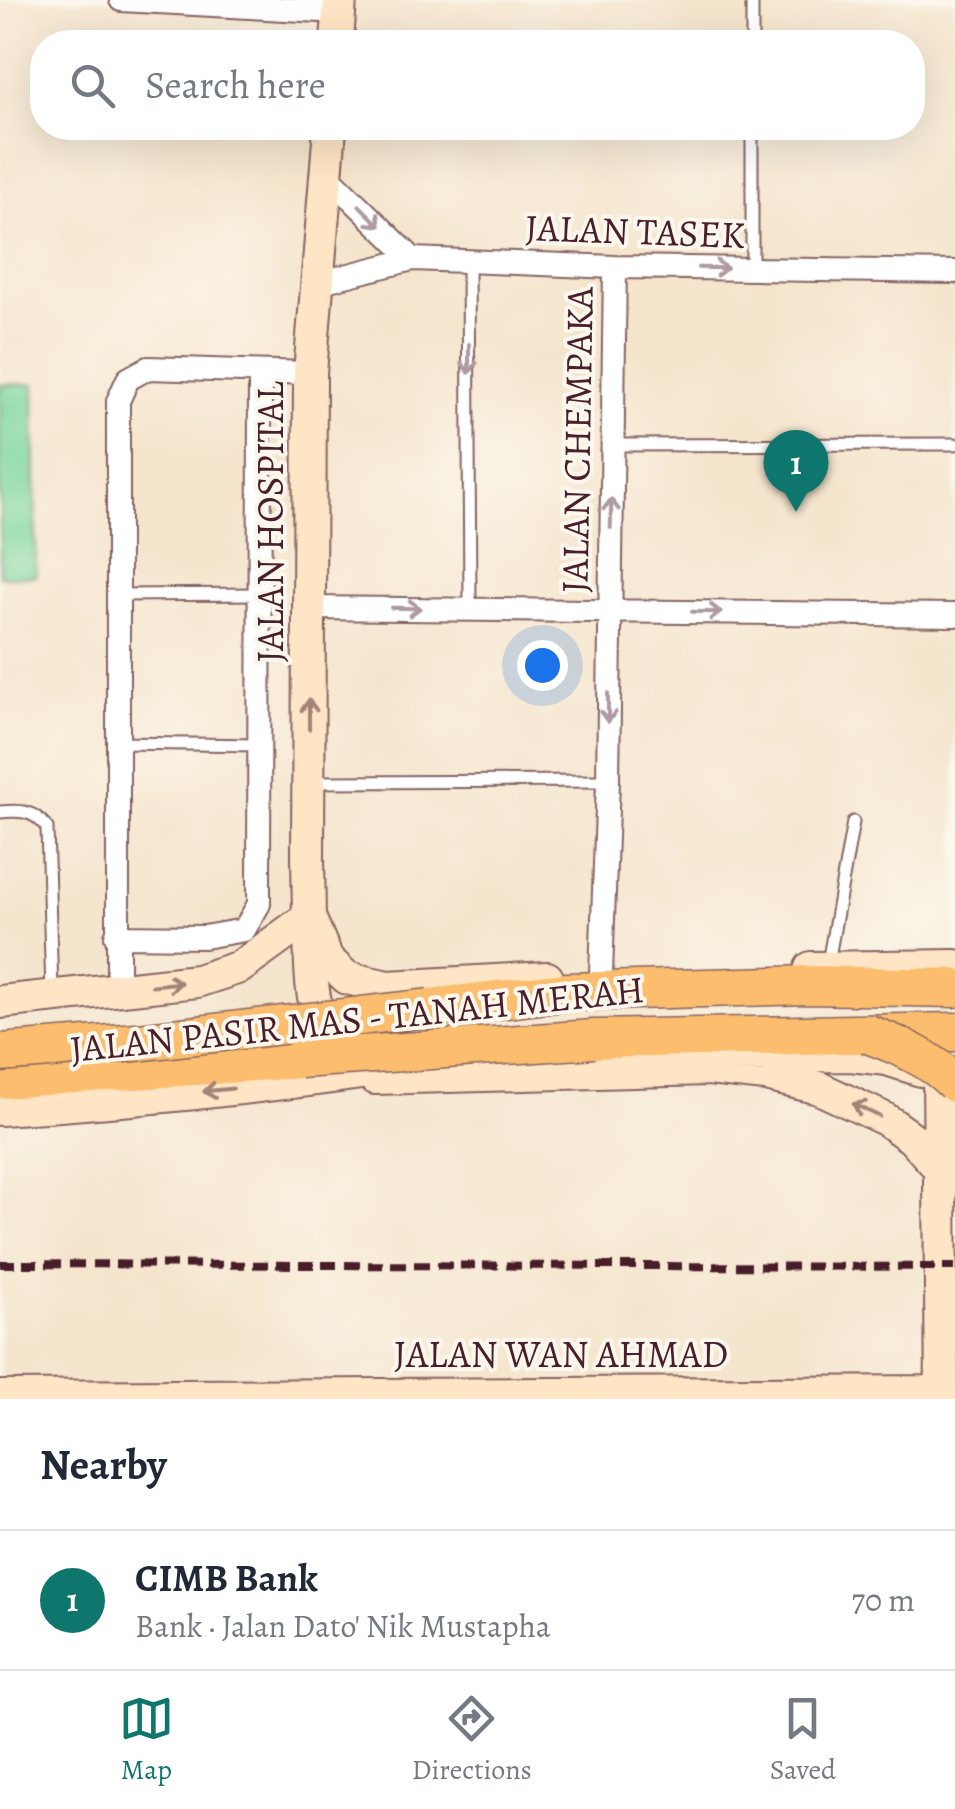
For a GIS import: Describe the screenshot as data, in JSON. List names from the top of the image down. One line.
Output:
{"streets":{"main road":["JALAN HOSPITAL","JALAN PASIR MAS - TANAH MERAH","JALAN WAN AHMAD"],"street":["JALAN TASEK","JALAN CHEMPAKA"]},"crossings":[["JALAN TASEK","JALAN CHEMPAKA"],["JALAN TASEK","JALAN HOSPITAL"],["JALAN CHEMPAKA","JALAN HOSPITAL"]],"page":{"search":"Search here","pins":"1","heading":"Nearby","list":[{"mark":"1","name":"CIMB Bank","note":"Bank · Jalan Dato' Nik Mustapha","value":"70 m"}],"nav":["Map","Directions","Saved"]}}
